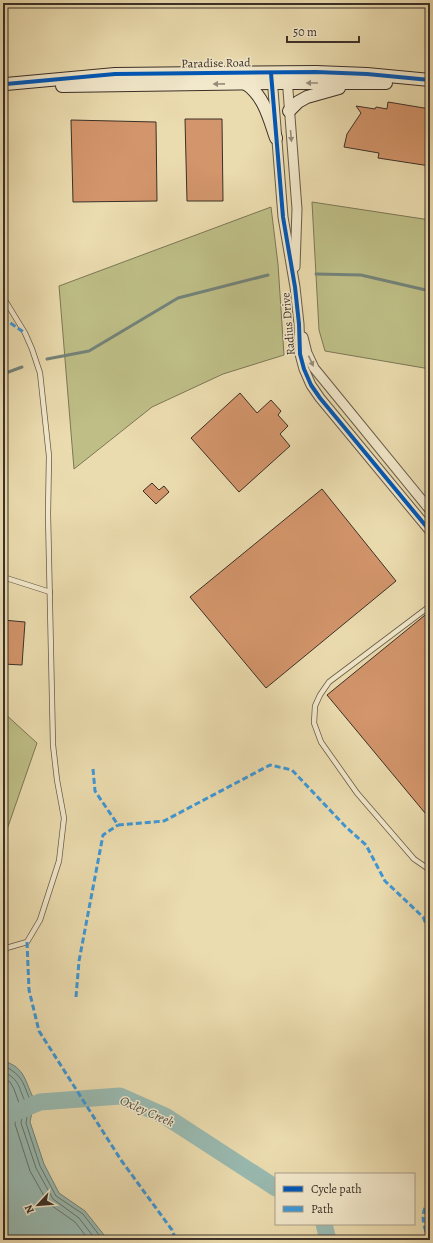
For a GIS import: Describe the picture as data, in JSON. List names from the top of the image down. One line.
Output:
{"streets":{"street":["Paradise Road","Radius Drive"]},"crossings":[["Paradise Road","Radius Drive"]],"water":["Oxley Creek"],"legend":["Cycle path","Path"],"scale_bar":"50 m","north":"bottom left"}
